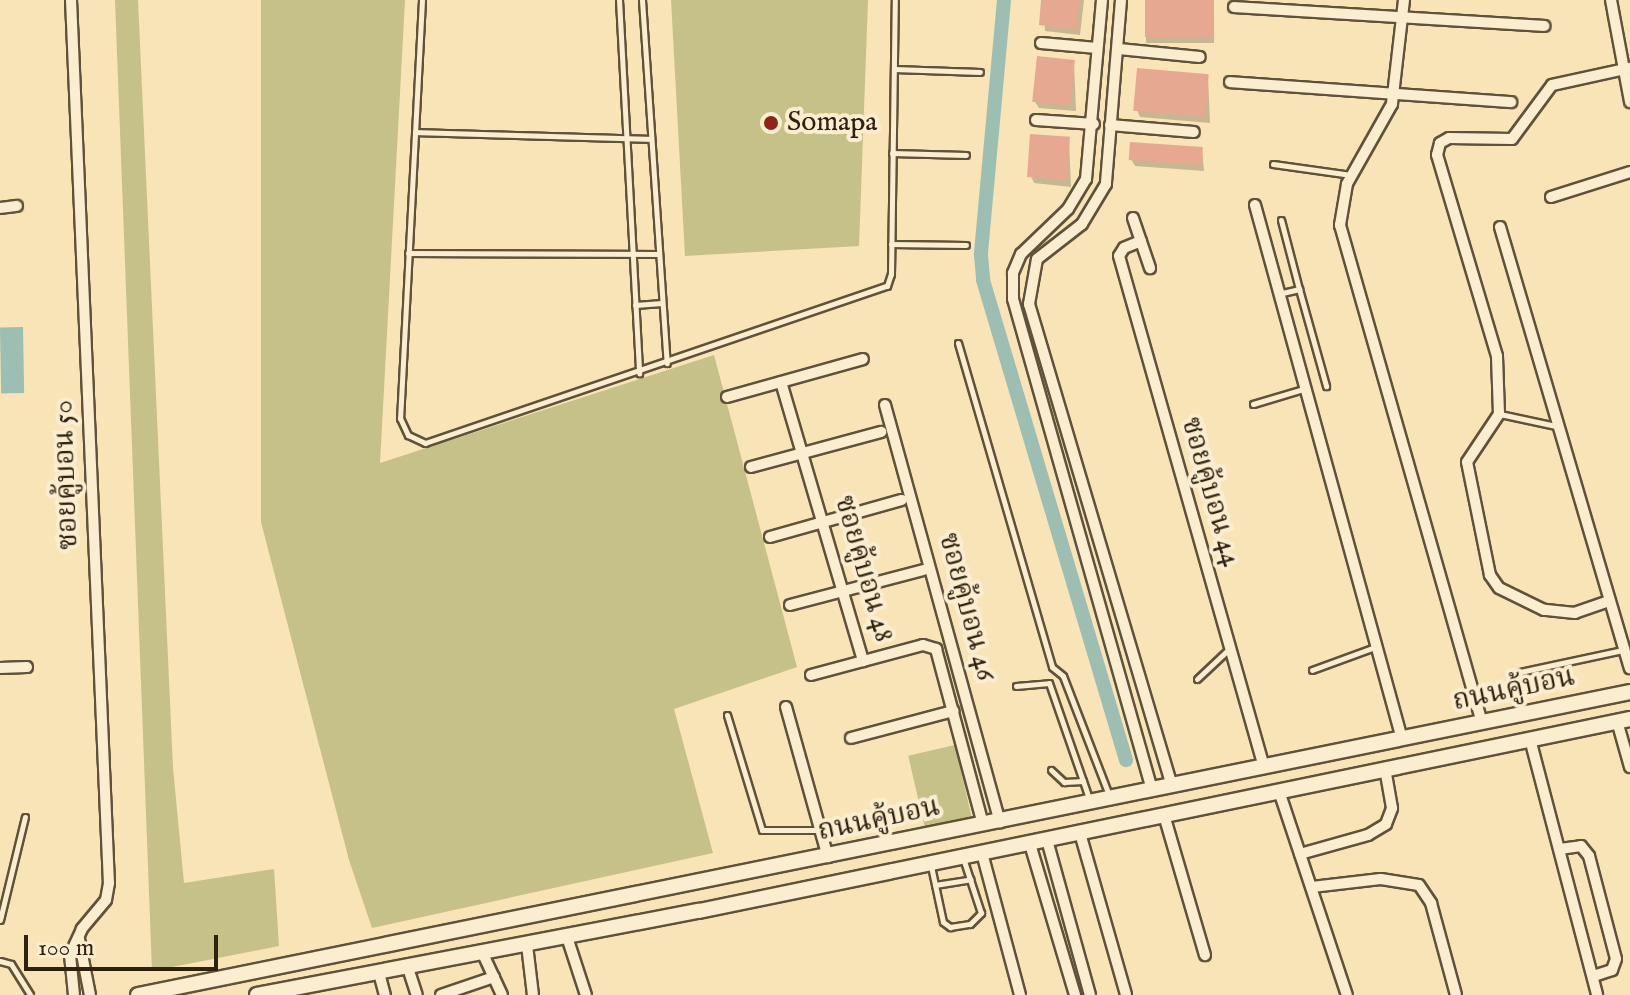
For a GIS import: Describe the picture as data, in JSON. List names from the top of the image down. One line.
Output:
{"streets":{"main road":["ถนนคู้บอน"],"street":["ซอยคู้บอน 50","ซอยคู้บอน 44","ซอยคู้บอน 48","ซอยคู้บอน 46"]},"crossings":[["ซอยคู้บอน 44","ถนนคู้บอน"],["ซอยคู้บอน 48","ถนนคู้บอน"],["ซอยคู้บอน 46","ถนนคู้บอน"]],"places":["Somapa"],"scale_bar":"100 m"}
